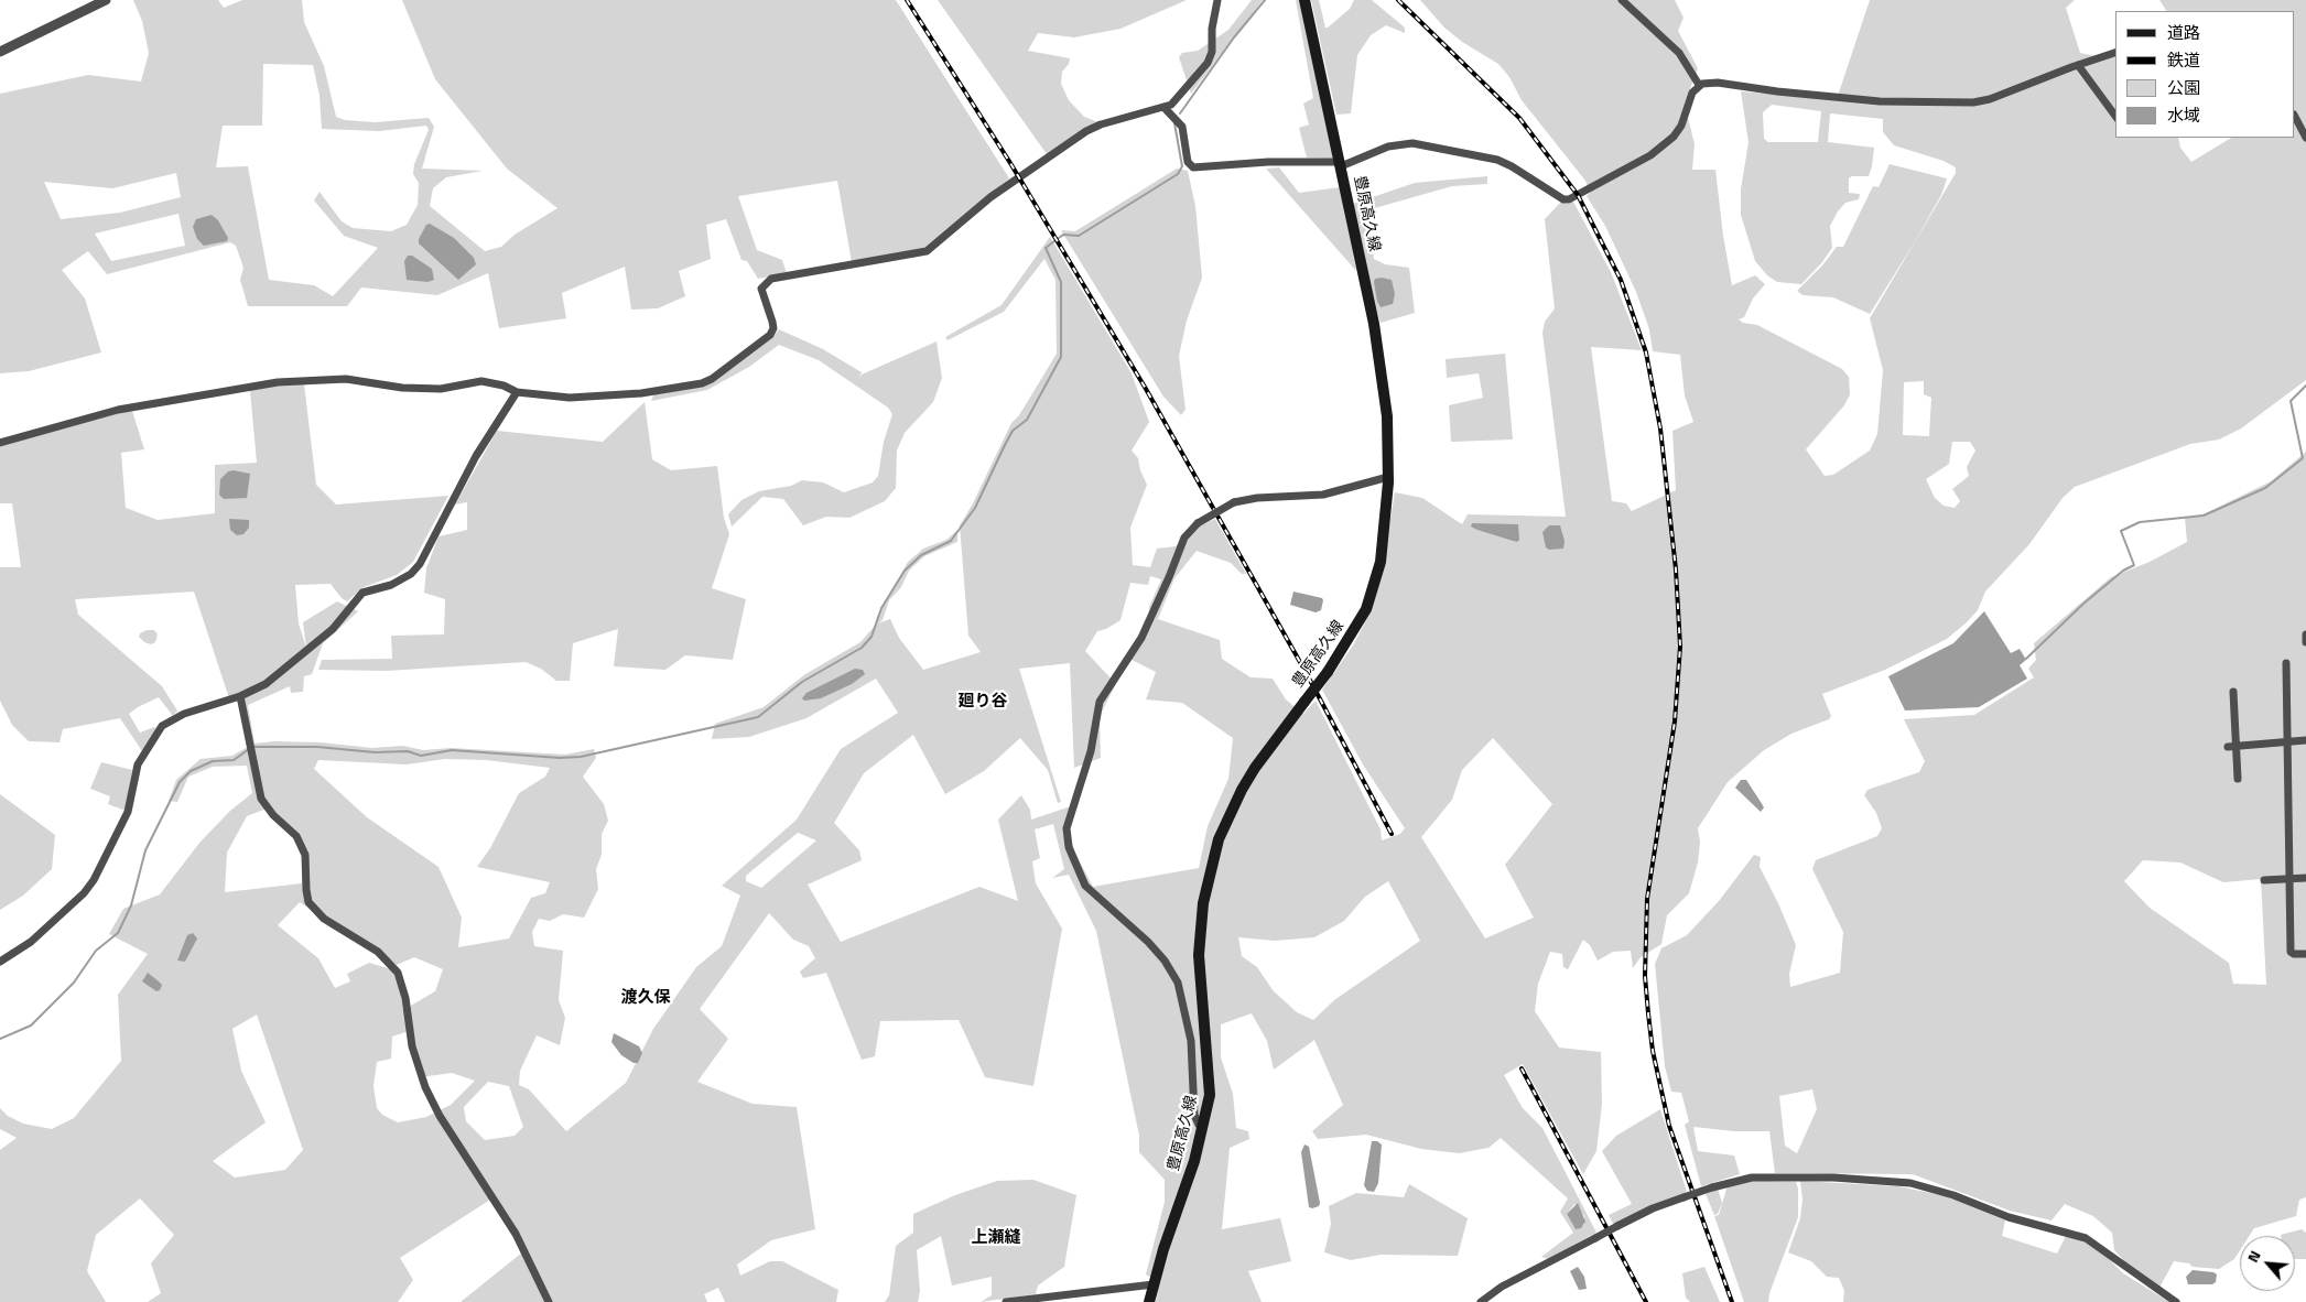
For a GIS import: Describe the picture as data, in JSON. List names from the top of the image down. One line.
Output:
{"streets":{"main road":["豊原高久線"]},"districts":["廻り谷","渡久保","上瀬縫"],"legend":["道路","鉄道","公園","水域"],"north":"top left"}
